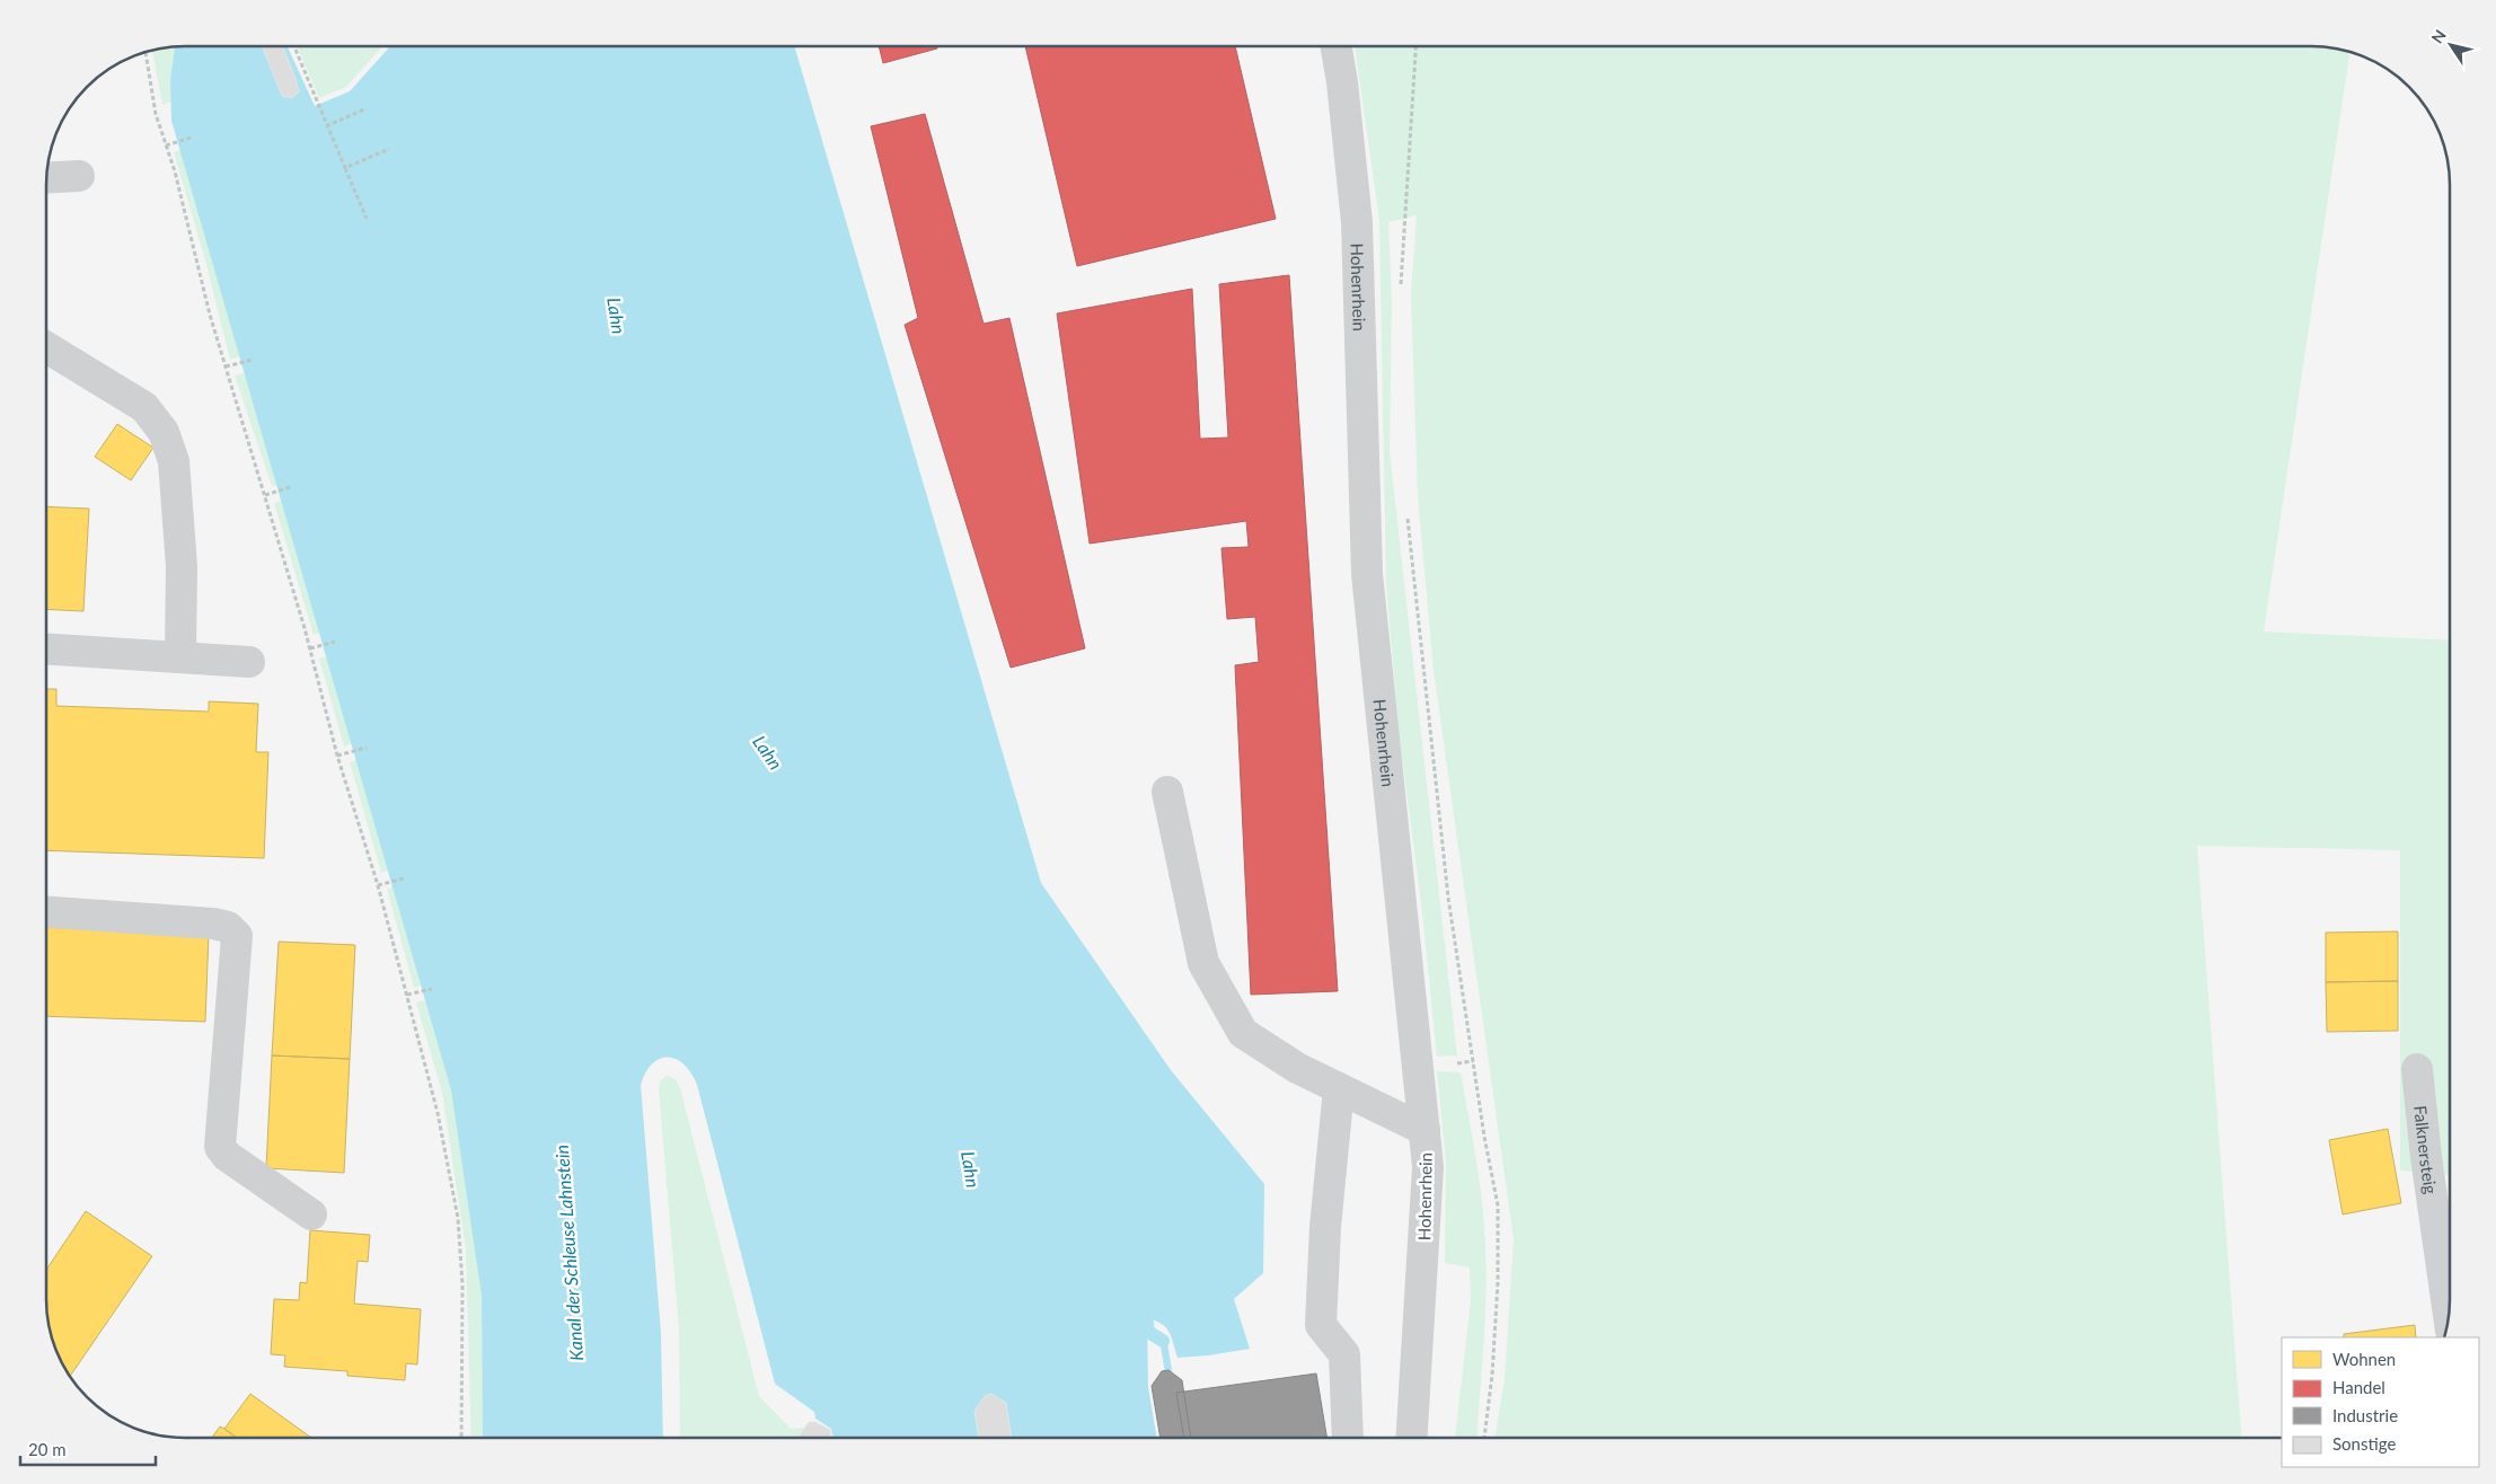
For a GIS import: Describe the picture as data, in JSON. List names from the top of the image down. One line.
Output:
{"streets":{"street":["Hohenrhein","Falknersteig"]},"water":["Lahn","Kanal der Schleuse Lahnstein"],"legend":["Wohnen","Handel","Industrie","Sonstige"],"scale_bar":"20 m","north":"top left"}
